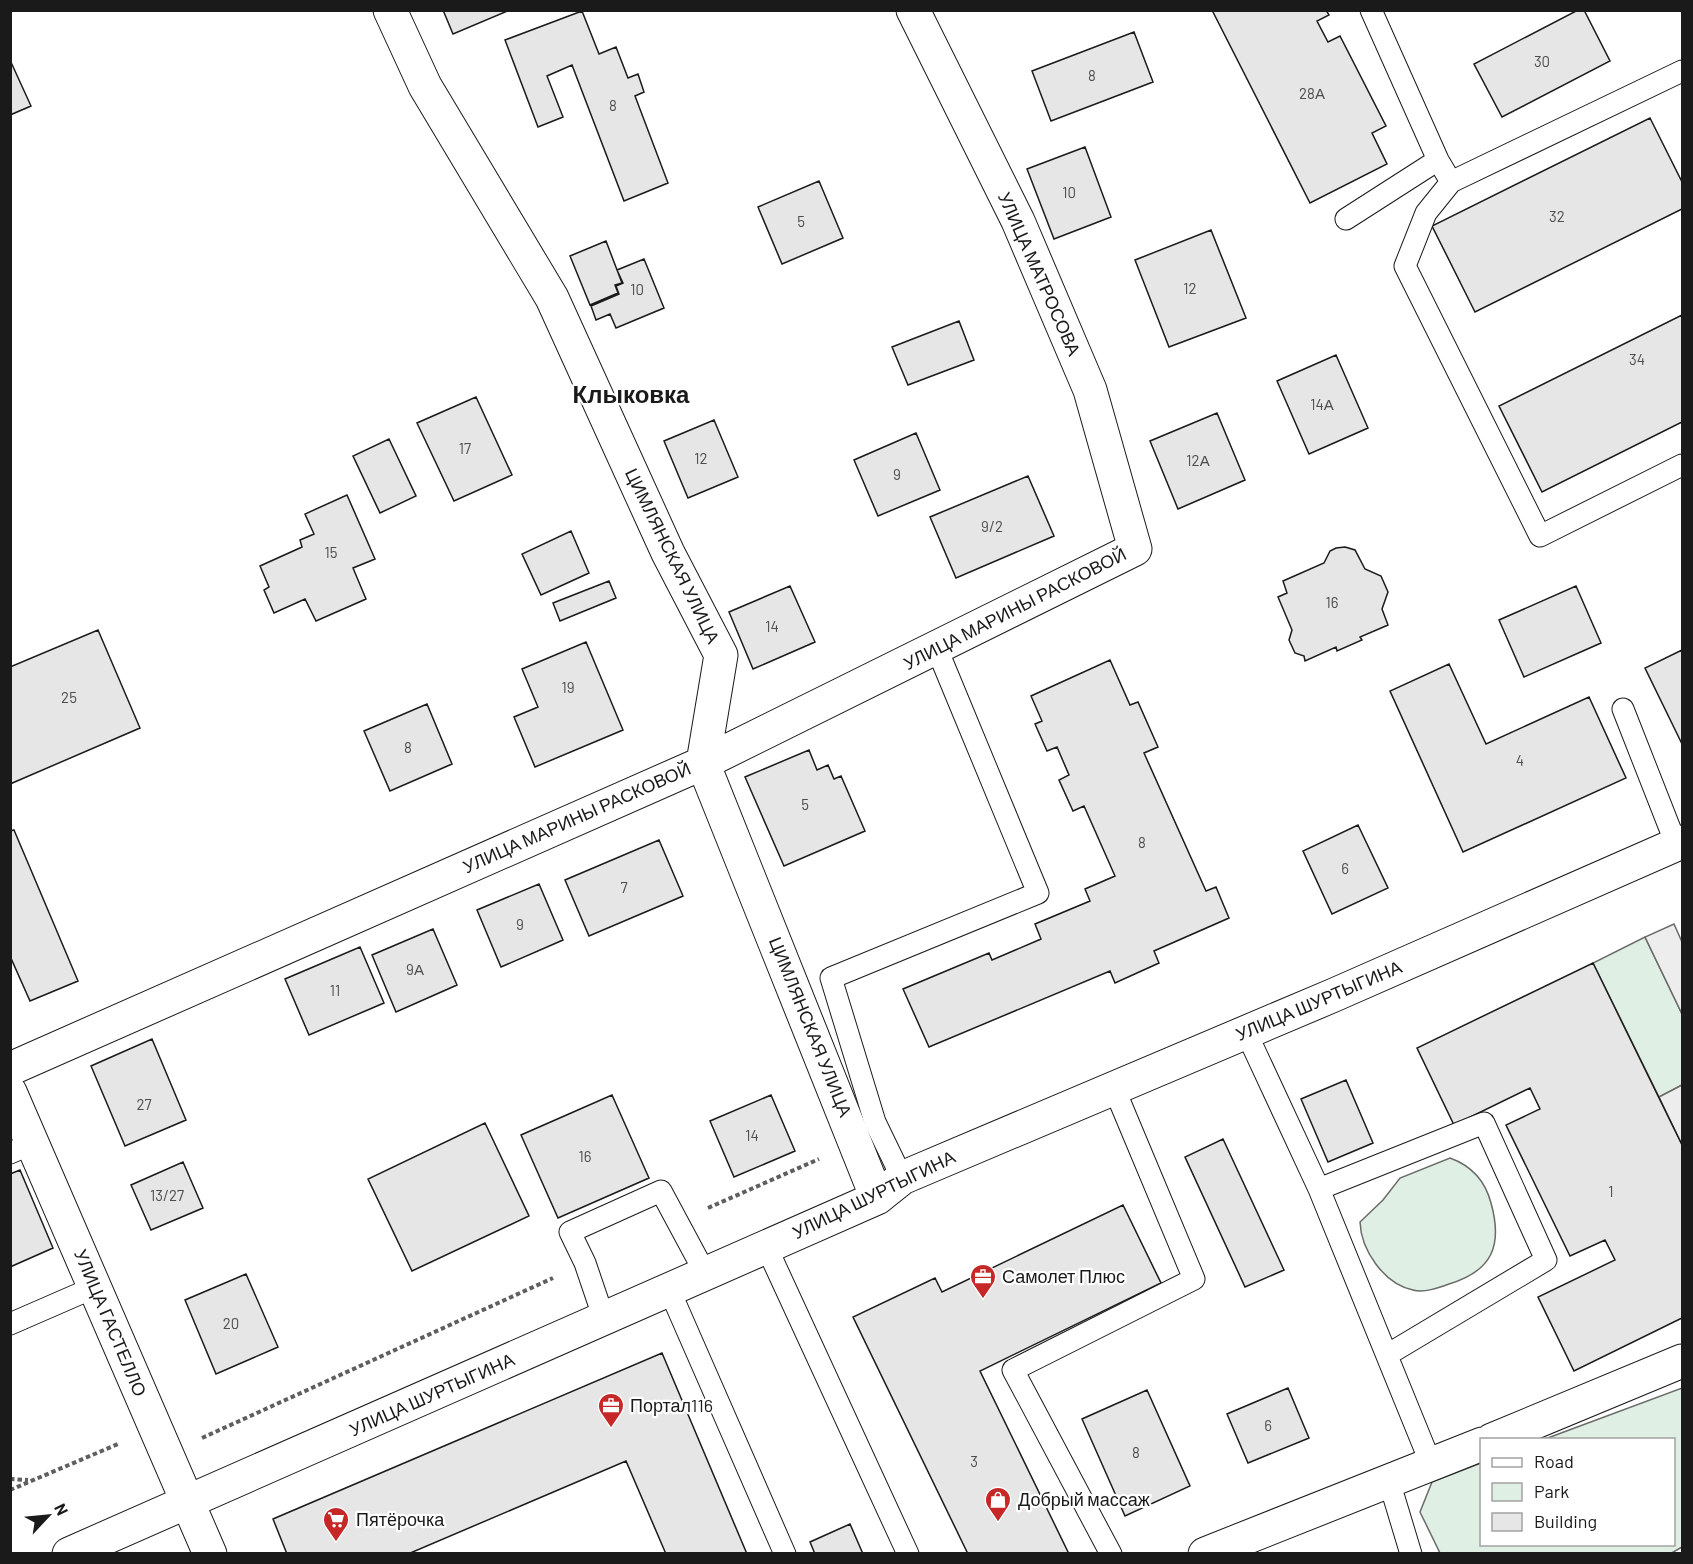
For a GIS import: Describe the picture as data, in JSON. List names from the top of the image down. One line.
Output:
{"streets":{"street":["УЛИЦА МАТРОСОВА","ЦИМЛЯНСКАЯ УЛИЦА","УЛИЦА МАРИНЫ РАСКОВОЙ","УЛИЦА ШУРТЫГИНА","УЛИЦА ГАСТЕЛЛО"]},"crossings":[["УЛИЦА МАТРОСОВА","УЛИЦА МАРИНЫ РАСКОВОЙ"],["ЦИМЛЯНСКАЯ УЛИЦА","УЛИЦА МАРИНЫ РАСКОВОЙ"],["ЦИМЛЯНСКАЯ УЛИЦА","УЛИЦА ШУРТЫГИНА"],["УЛИЦА ШУРТЫГИНА","УЛИЦА ГАСТЕЛЛО"]],"districts":["Клыковка"],"places":{"office":["Самолет Плюс","Портал116"],"shop":["Добрый массаж"],"supermarket":["Пятёрочка"]},"house_numbers":["30","8","28А","8","10","32","5","12","10","34","14А","17","12","12А","9","9/2","15","16","14","19","25","8","4","5","8","6","7","9","9А","11","27","14","16","1","13/27","20","6","8","3"],"legend":["Road","Park","Building"],"north":"top right"}
